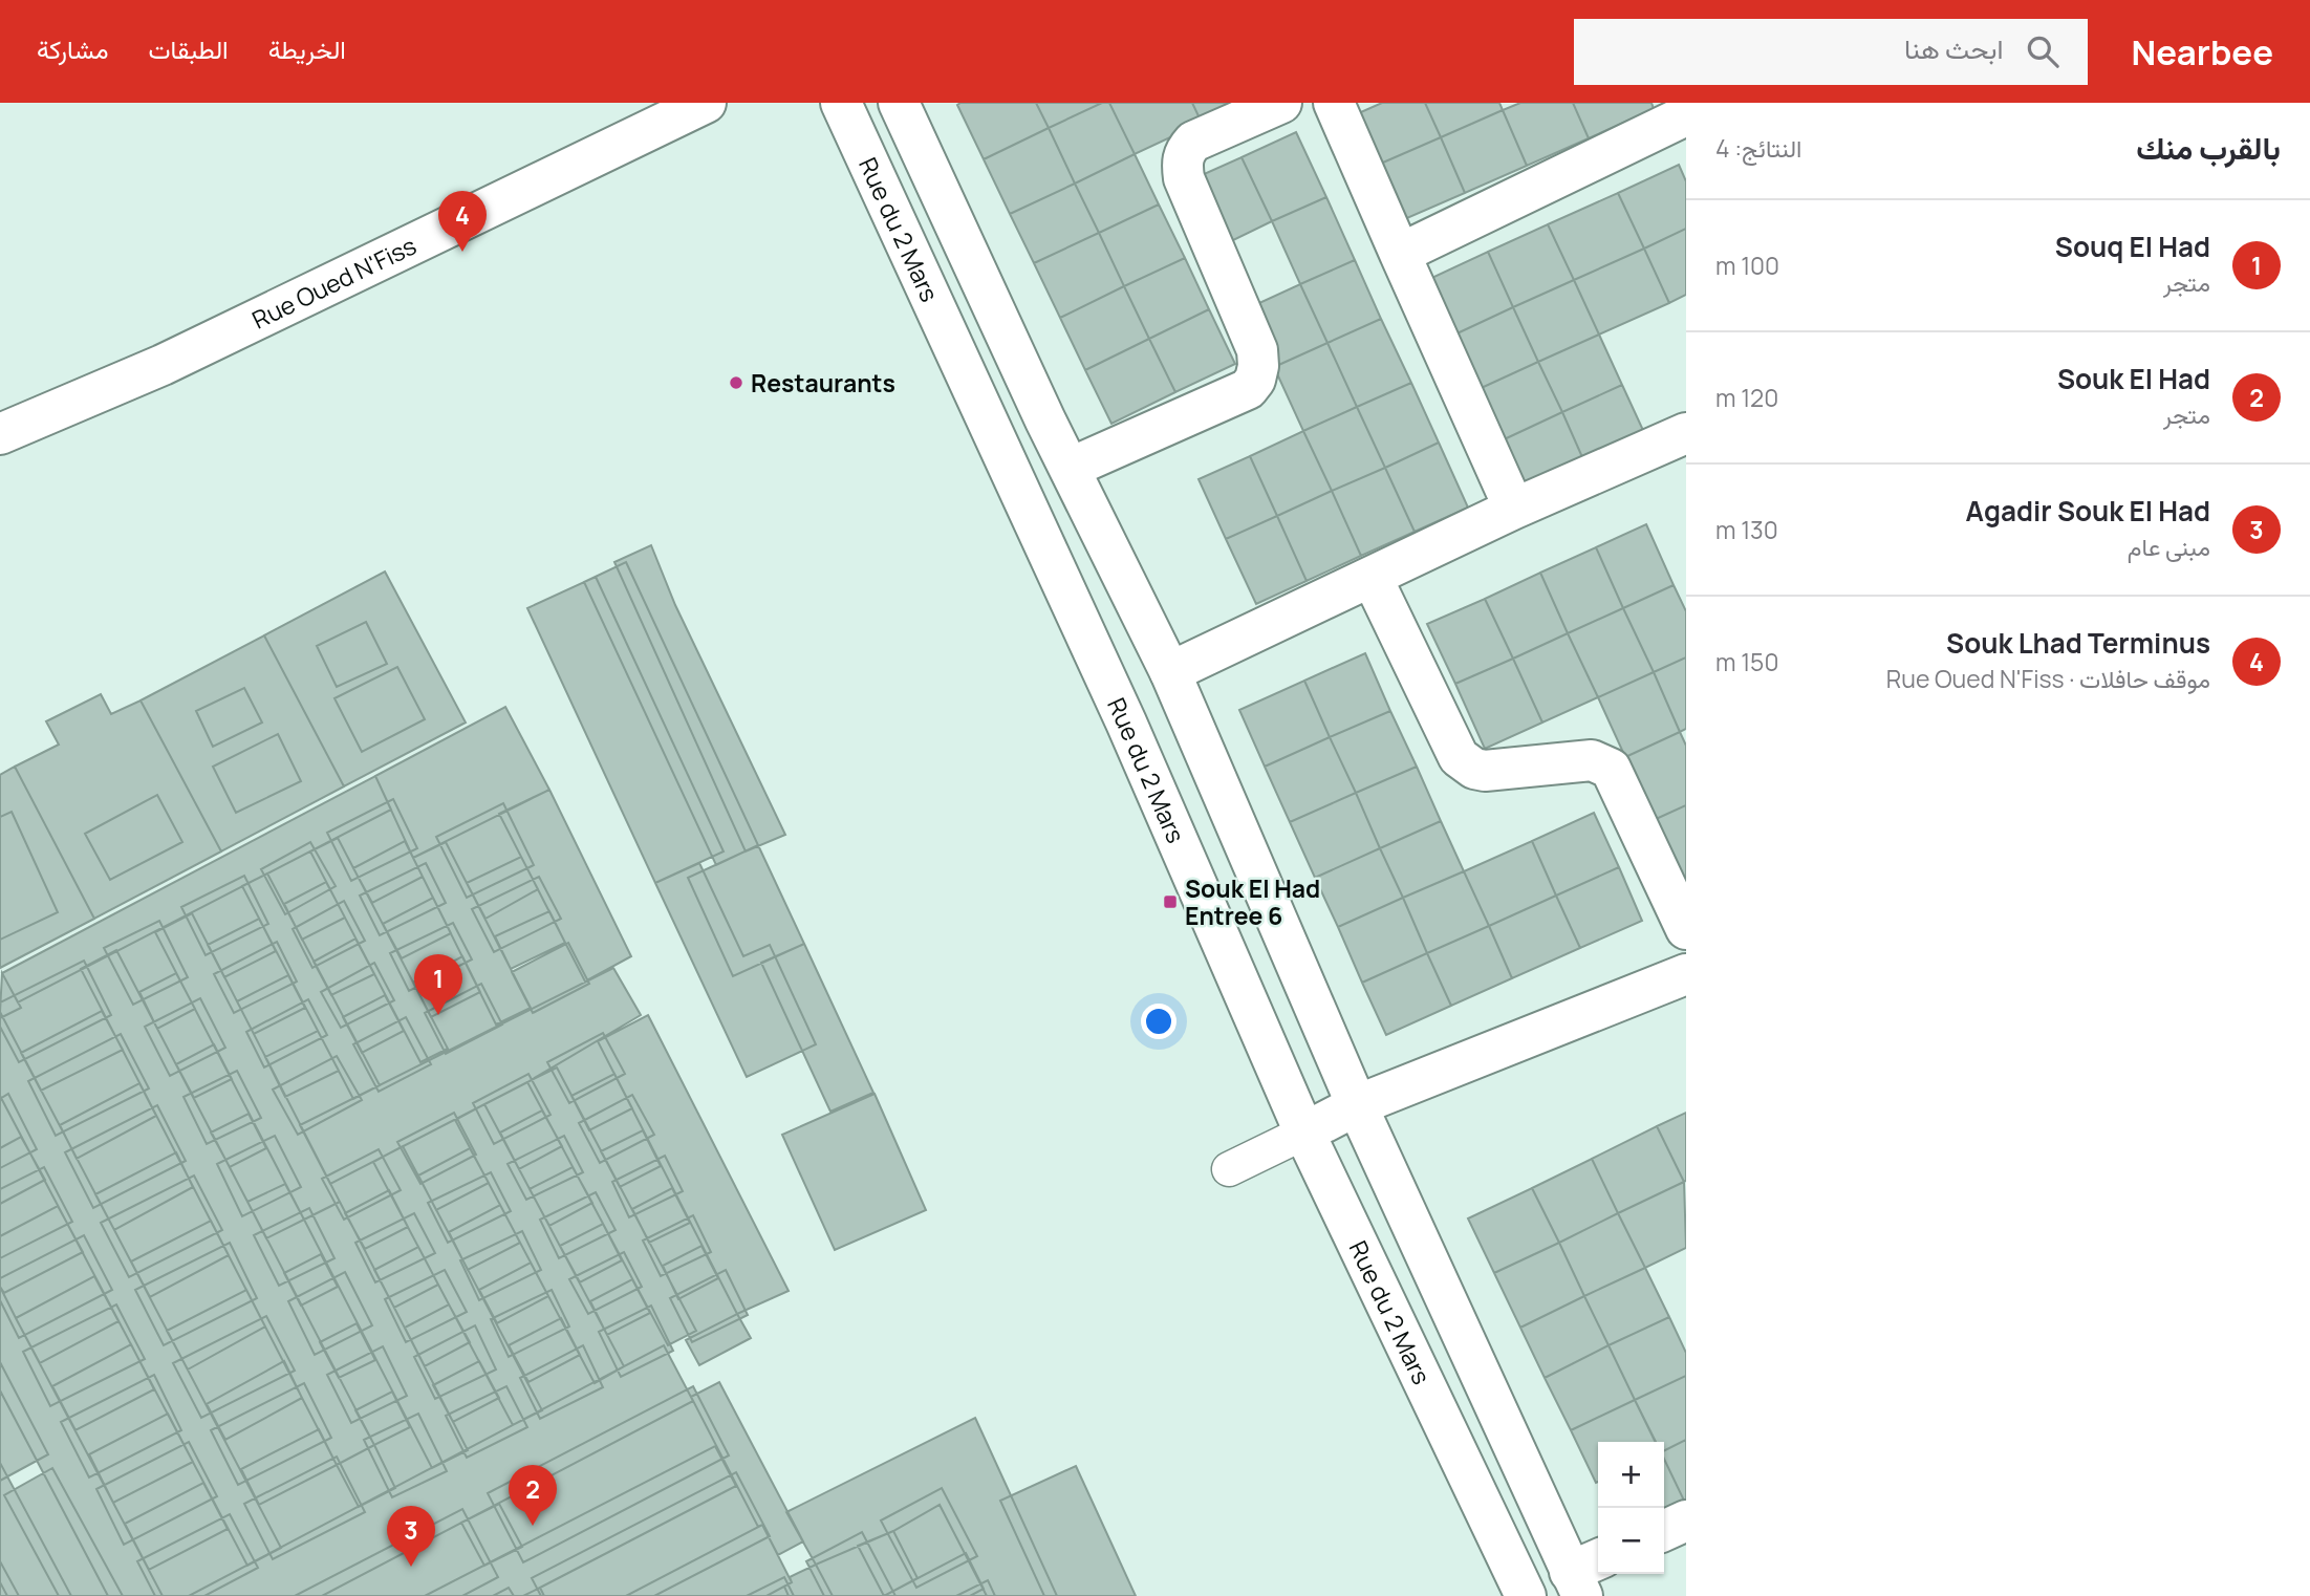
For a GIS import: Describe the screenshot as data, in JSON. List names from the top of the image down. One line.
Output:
{"streets":{"street":["Rue du 2 Mars","Rue Oued N'Fiss"]},"places":{"other":["Restaurants"],"transit":["Souk El Had Entree 6"]},"page":{"header":"Nearbee","search":"ابحث هنا","nav":["الخريطة","الطبقات","مشاركة"],"heading":["بالقرب منك","النتائج: 4"],"pins":["4","1","2","3"],"list":[{"mark":"1","name":"Souq El Had","note":"متجر","value":"100 m"},{"mark":"2","name":"Souk El Had","note":"متجر","value":"120 m"},{"mark":"3","name":"Agadir Souk El Had","note":"مبنى عام","value":"130 m"},{"mark":"4","name":"Souk Lhad Terminus","note":"موقف حافلات · Rue Oued N'Fiss","value":"150 m"}],"map_buttons":["+","−"]}}
